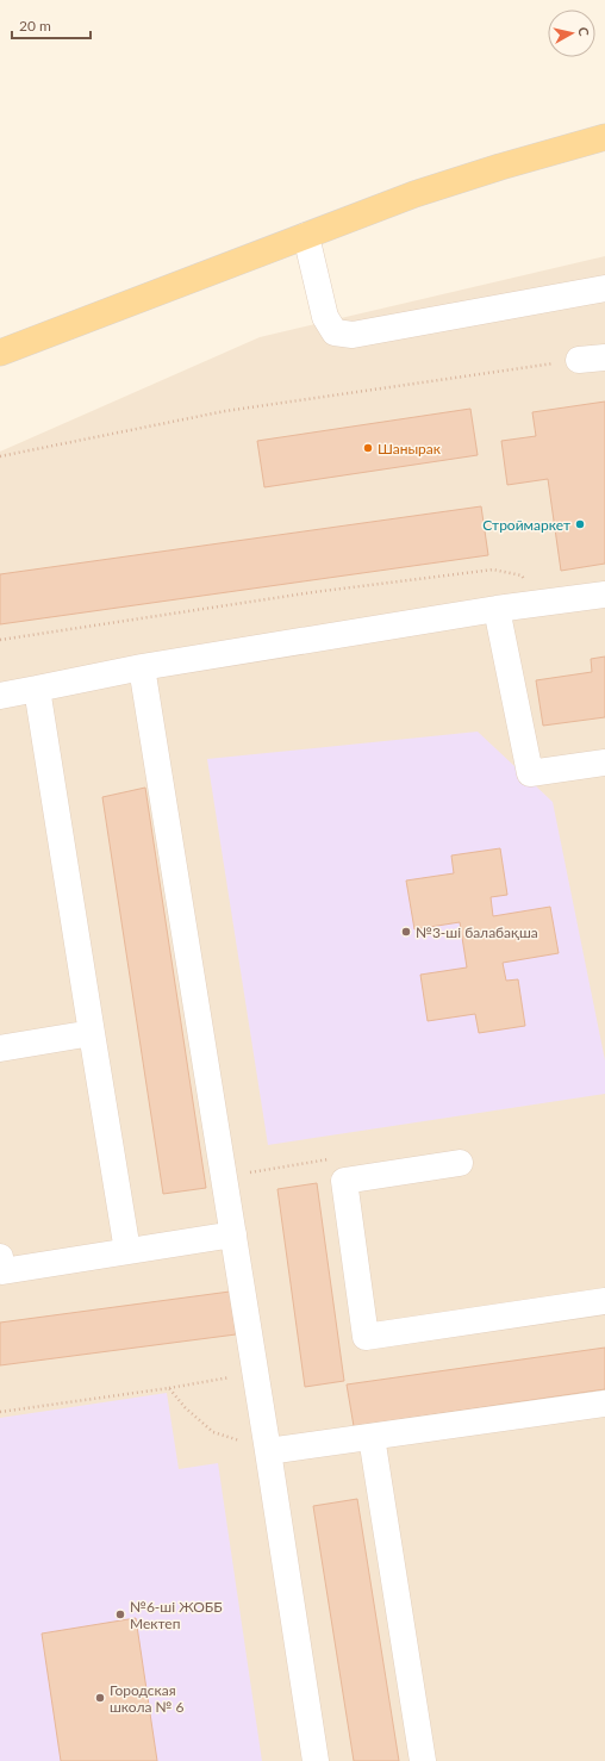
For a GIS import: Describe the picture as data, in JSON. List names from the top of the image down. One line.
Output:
{"places":["Шанырак","Строймаркет","№3-ші балабақша","№6-ші ЖОББ Мектеп","Городская школа № 6"],"scale_bar":"20 m","north":"right"}
